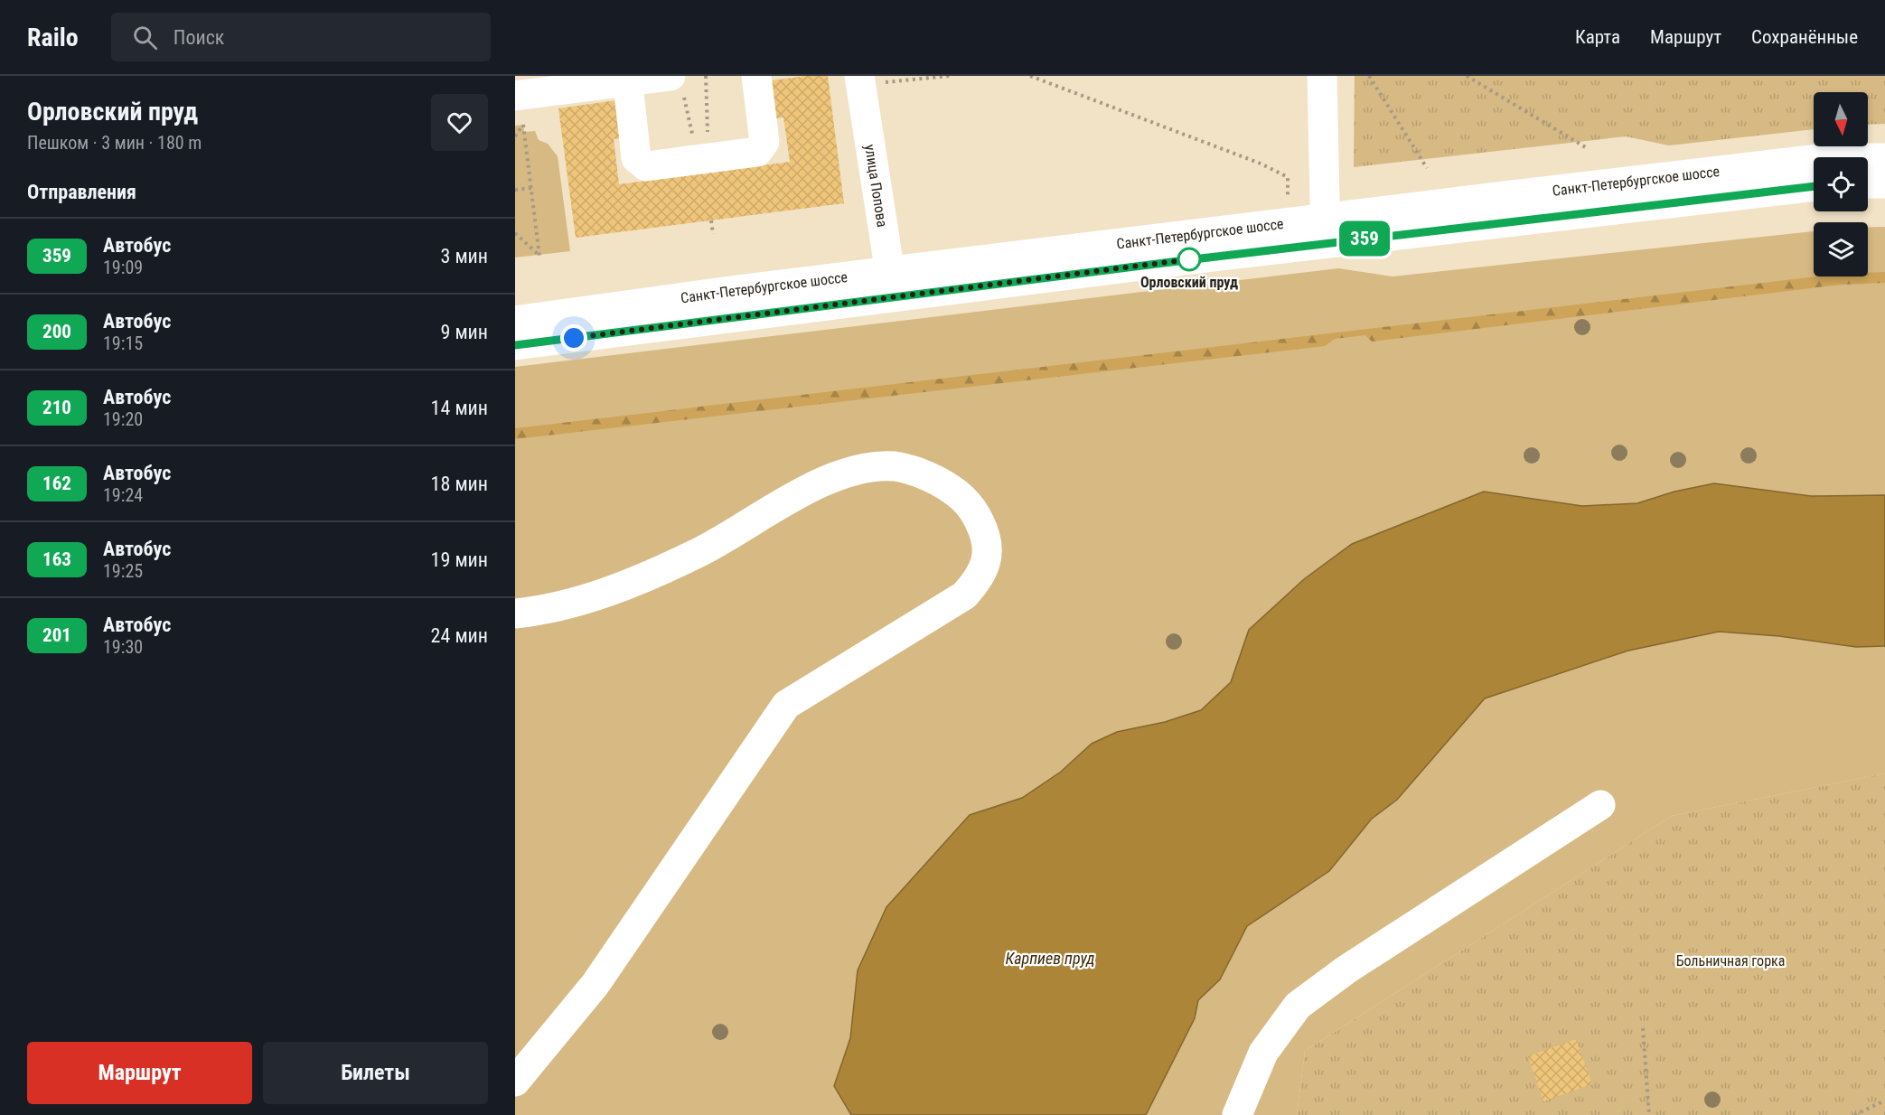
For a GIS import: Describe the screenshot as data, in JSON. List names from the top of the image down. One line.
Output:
{"streets":{"main road":["Санкт-Петербургское шоссе","улица Попова"]},"crossings":[["Санкт-Петербургское шоссе","улица Попова"]],"water":["Карпиев пруд"],"parks":["Больничная горка"],"places":["Орловский пруд"],"lines":["bus line 359"],"north":"bottom","page":{"header":"Railo","search":"Поиск","nav":["Карта","Маршрут","Сохранённые"],"heading":[["Орловский пруд","Пешком · 3 мин · 180 m"],"Отправления"],"on_map":"359","list":[{"mark":"359","name":"Автобус","note":"19:09","value":"3 мин"},{"mark":"200","name":"Автобус","note":"19:15","value":"9 мин"},{"mark":"210","name":"Автобус","note":"19:20","value":"14 мин"},{"mark":"162","name":"Автобус","note":"19:24","value":"18 мин"},{"mark":"163","name":"Автобус","note":"19:25","value":"19 мин"},{"mark":"201","name":"Автобус","note":"19:30","value":"24 мин"}],"buttons":["Маршрут","Билеты"]}}
